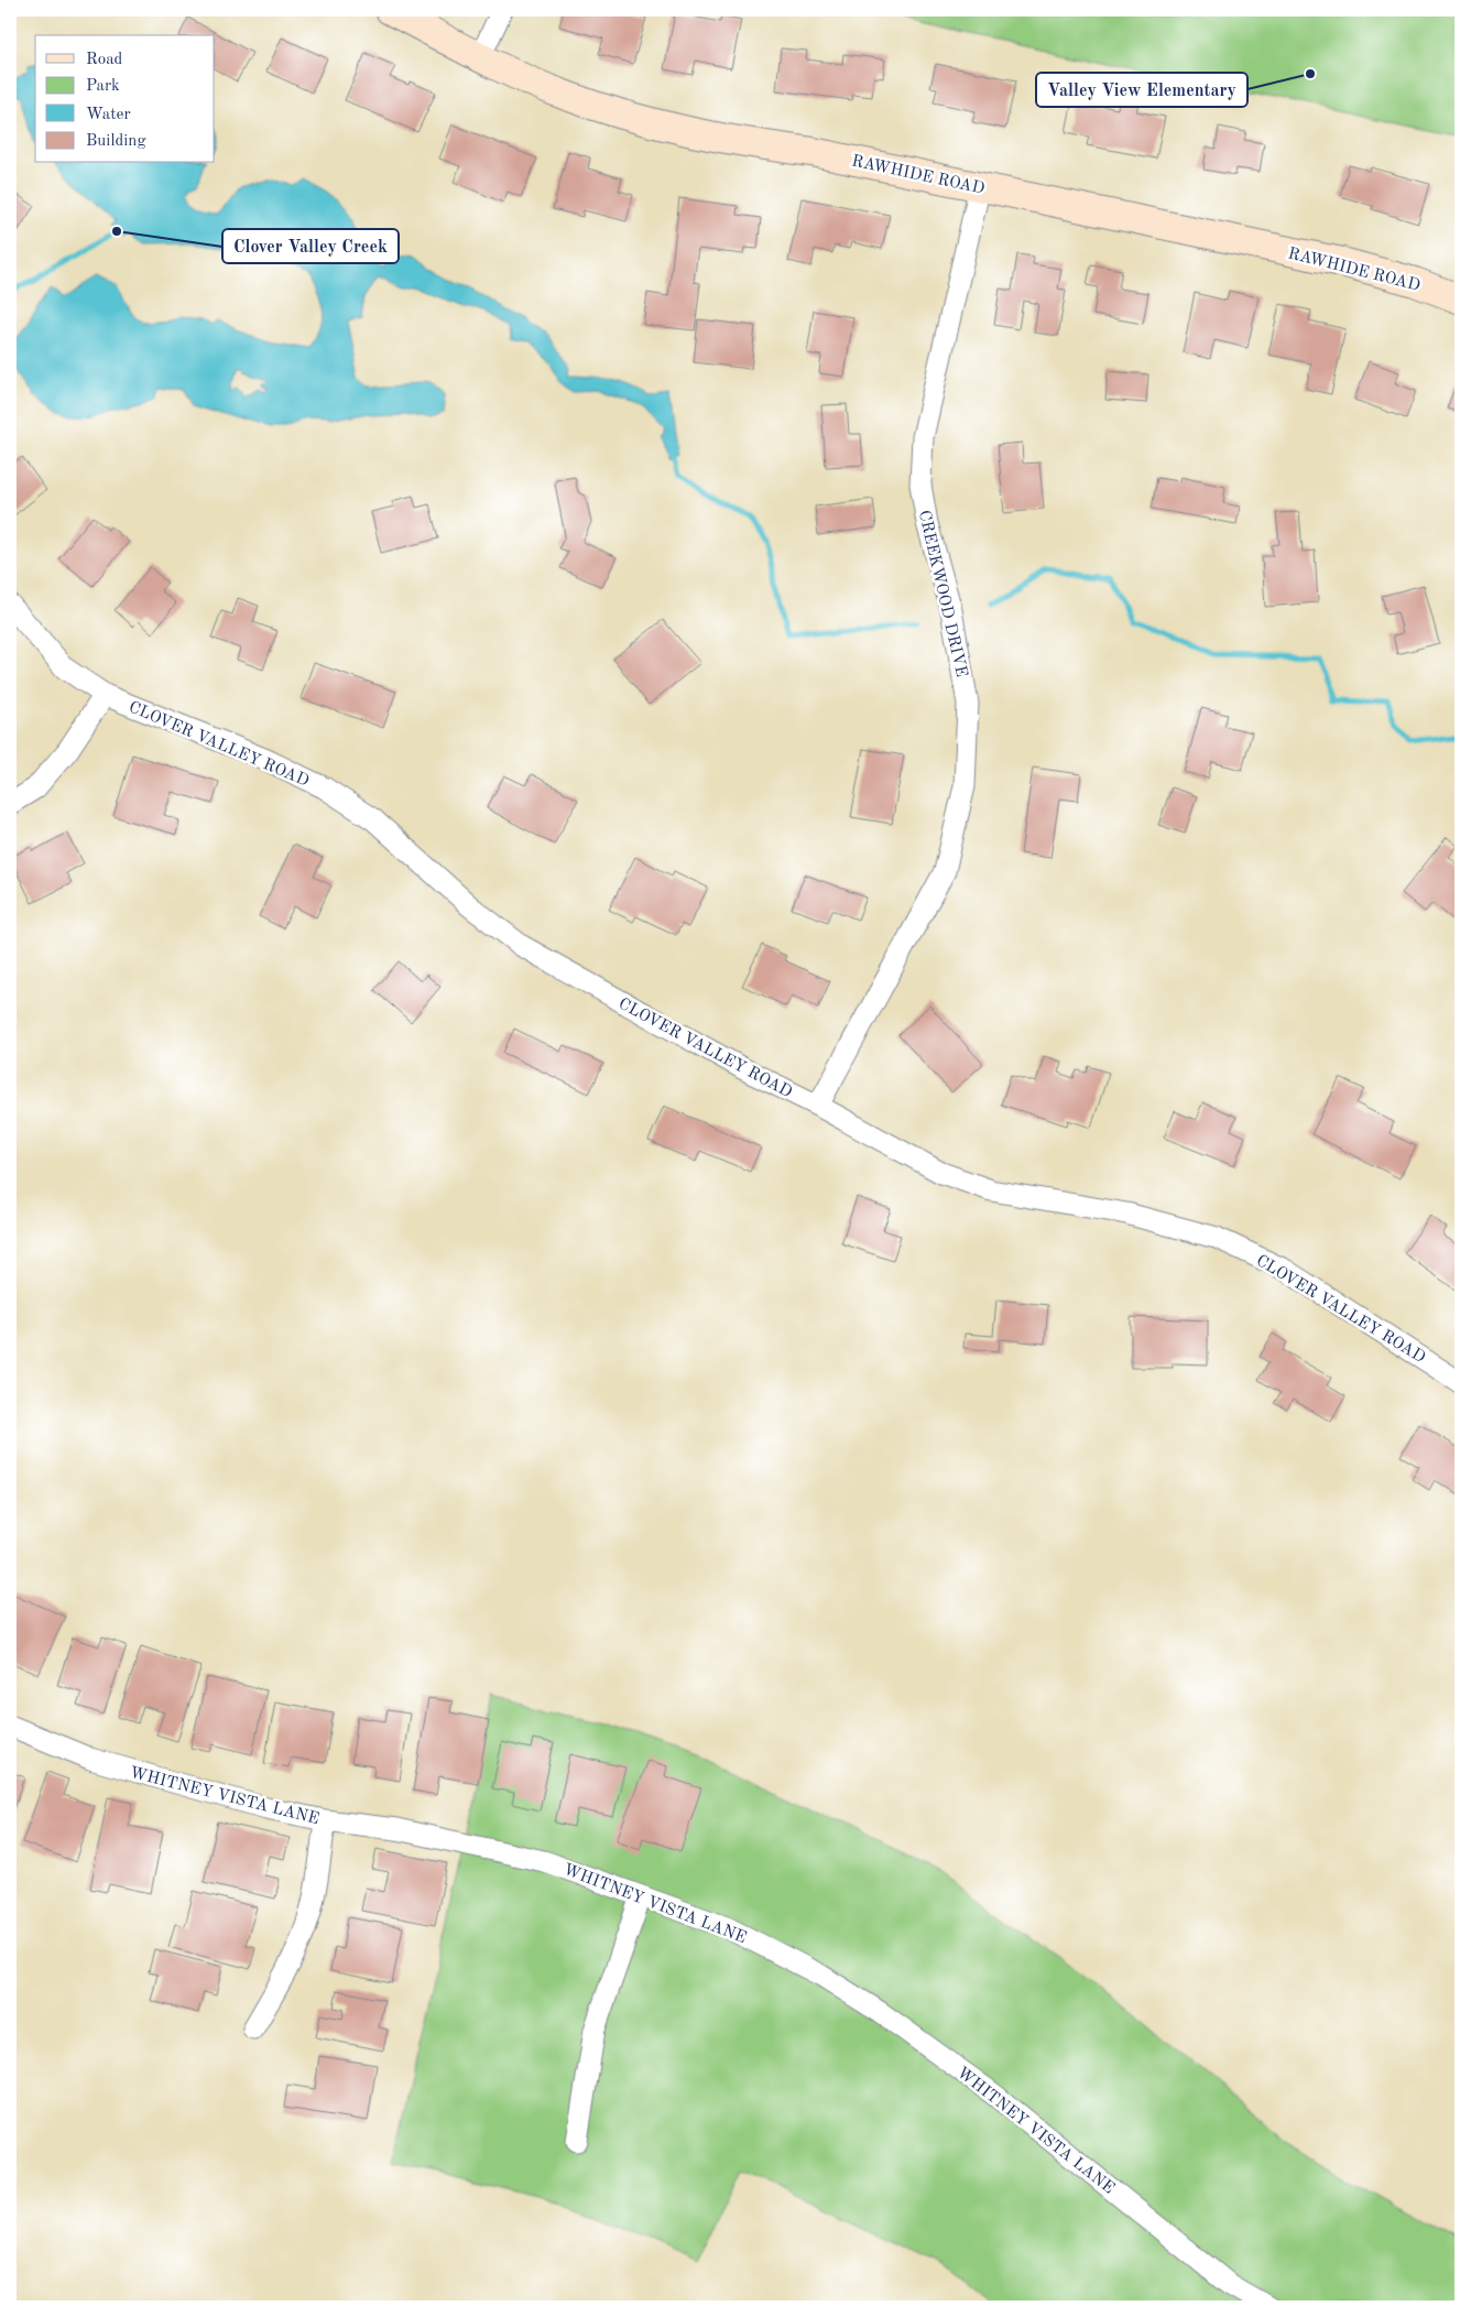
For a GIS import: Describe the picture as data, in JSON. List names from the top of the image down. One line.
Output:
{"streets":{"street":["RAWHIDE ROAD","CREEKWOOD DRIVE","CLOVER VALLEY ROAD","WHITNEY VISTA LANE"]},"crossings":[["RAWHIDE ROAD","CREEKWOOD DRIVE"],["CREEKWOOD DRIVE","CLOVER VALLEY ROAD"]],"places":["Valley View Elementary","Clover Valley Creek"],"legend":["Road","Park","Water","Building"]}
